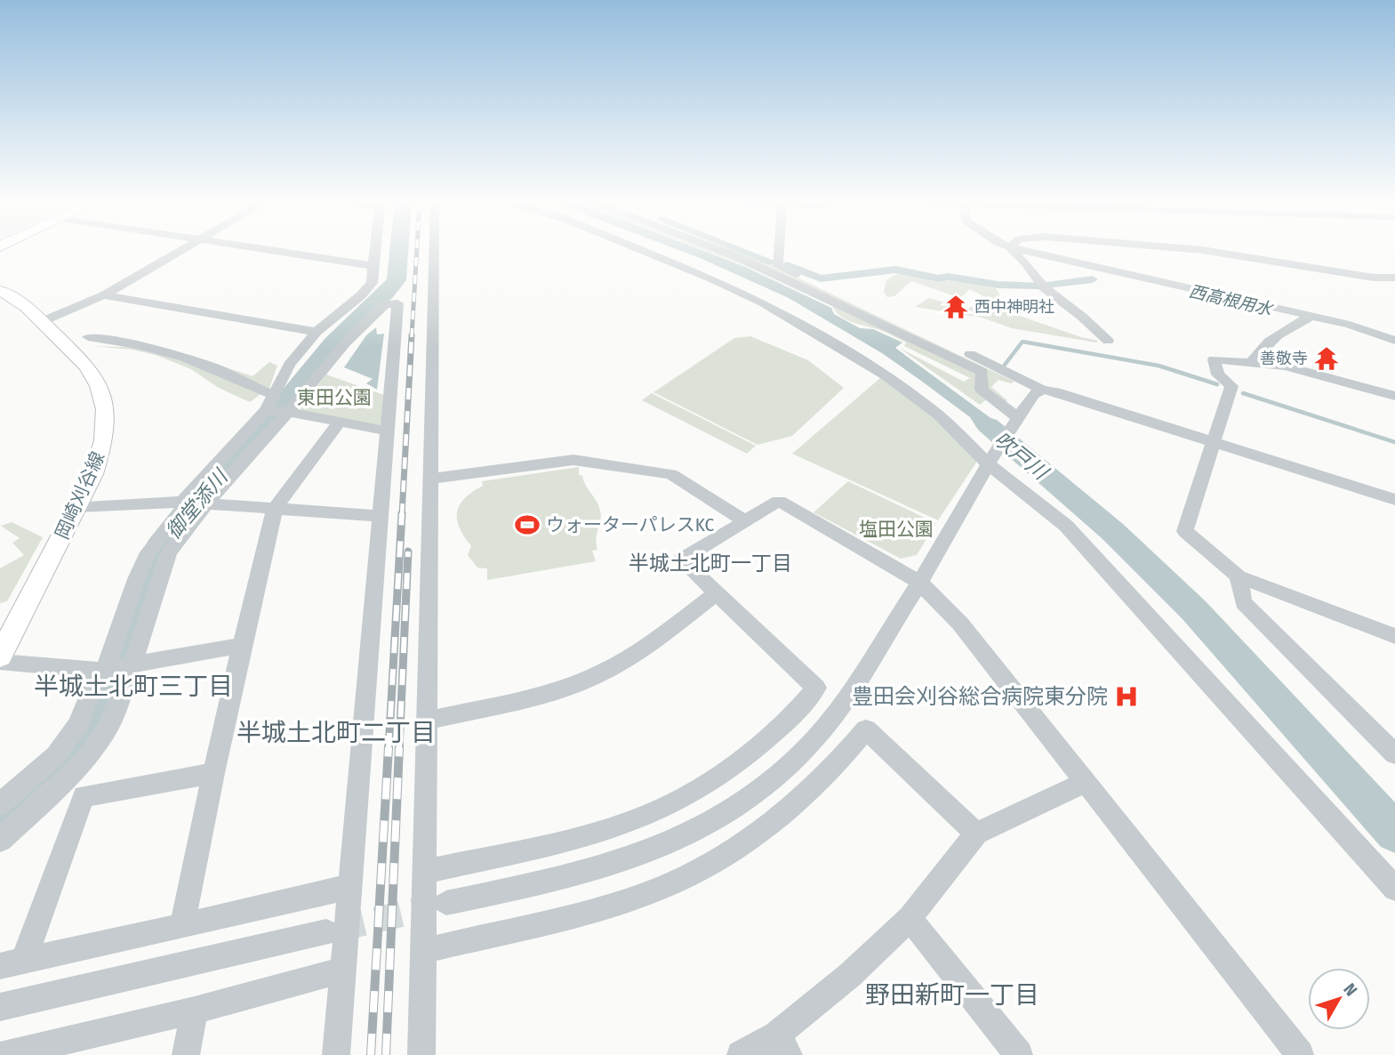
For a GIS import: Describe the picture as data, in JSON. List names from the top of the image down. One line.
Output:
{"streets":{"main road":["岡崎刈谷線"]},"districts":["半城土北町一丁目","半城土北町三丁目","半城土北町二丁目","野田新町一丁目"],"water":["西高根用水","吹戸川","御堂添川"],"parks":["東田公園","塩田公園"],"places":{"temple":["西中神明社","善敬寺"],"sports":["ウォーターパレスKC"],"hospital":["豊田会刈谷総合病院東分院"]},"north":"top right"}
